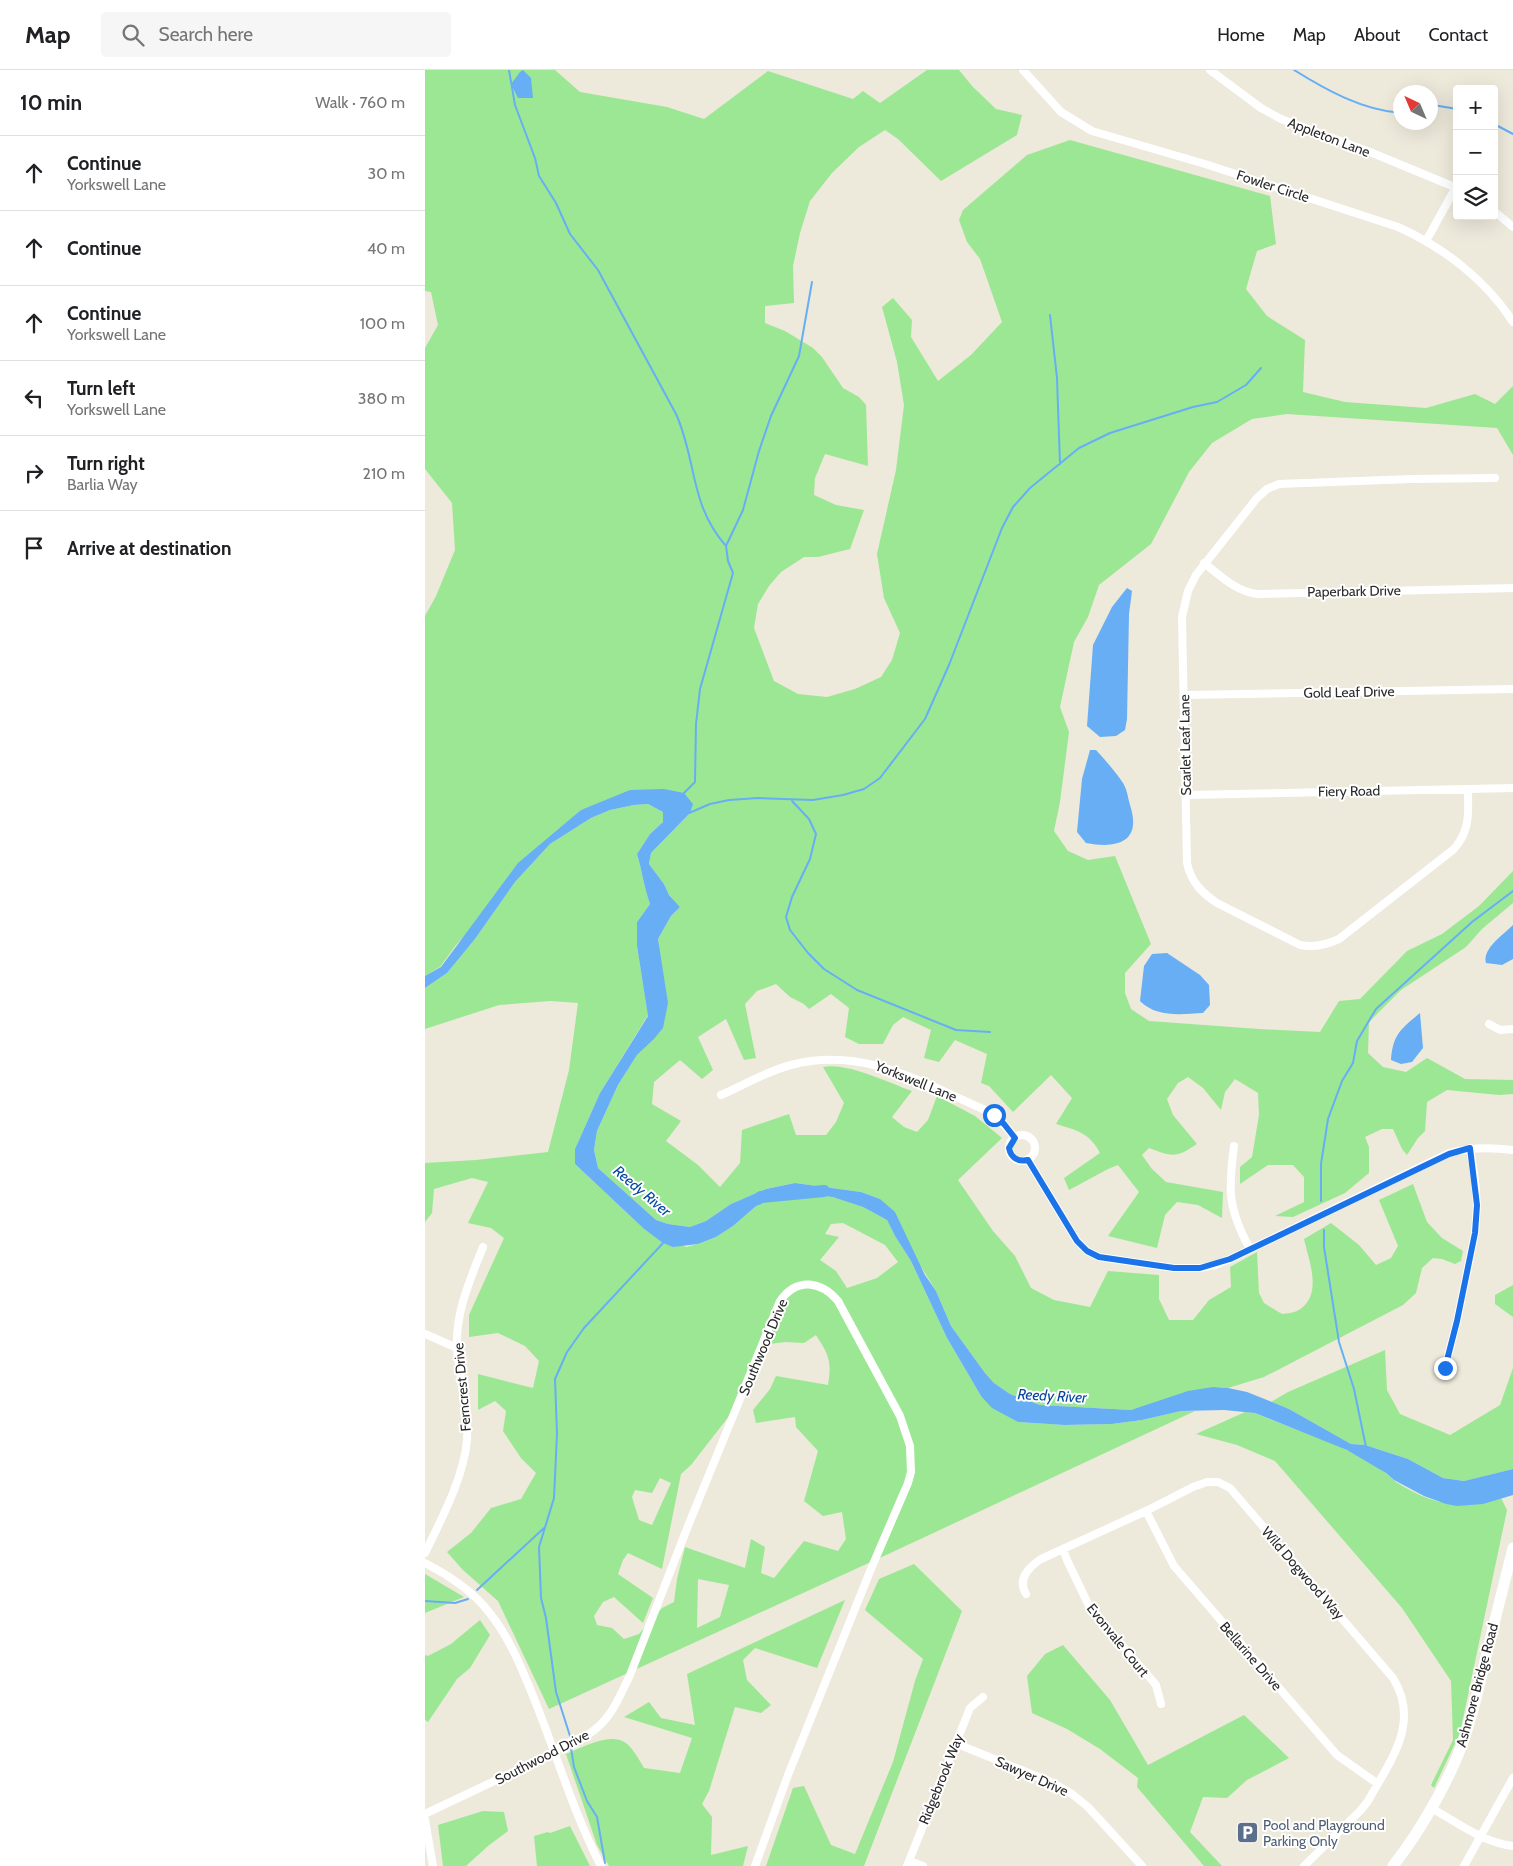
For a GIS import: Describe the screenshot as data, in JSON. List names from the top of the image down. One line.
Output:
{"streets":{"main road":["Ashmore Bridge Road"],"street":["Appleton Lane","Fowler Circle","Paperbark Drive","Gold Leaf Drive","Scarlet Leaf Lane","Fiery Road","Yorkswell Lane","Southwood Drive","Ferncrest Drive","Wild Dogwood Way","Evonvale Court","Bellarine Drive","Sawyer Drive","Ridgebrook Way"]},"crossings":[["Paperbark Drive","Scarlet Leaf Lane"],["Gold Leaf Drive","Scarlet Leaf Lane"],["Scarlet Leaf Lane","Fiery Road"],["Wild Dogwood Way","Evonvale Court"],["Wild Dogwood Way","Bellarine Drive"],["Sawyer Drive","Ridgebrook Way"]],"water":["Reedy River"],"places":{"parking":["Pool and Playground Parking Only"]},"north":"top left","page":{"header":"Map","search":"Search here","nav":["Home","Map","About","Contact"],"heading":["10 min","Walk · 760 m"],"map_buttons":["+","−"],"list":[["Continue","Yorkswell Lane","30 m"],["Continue","40 m"],["Continue","Yorkswell Lane","100 m"],["Turn left","Yorkswell Lane","380 m"],["Turn right","Barlia Way","210 m"],"Arrive at destination"]}}
